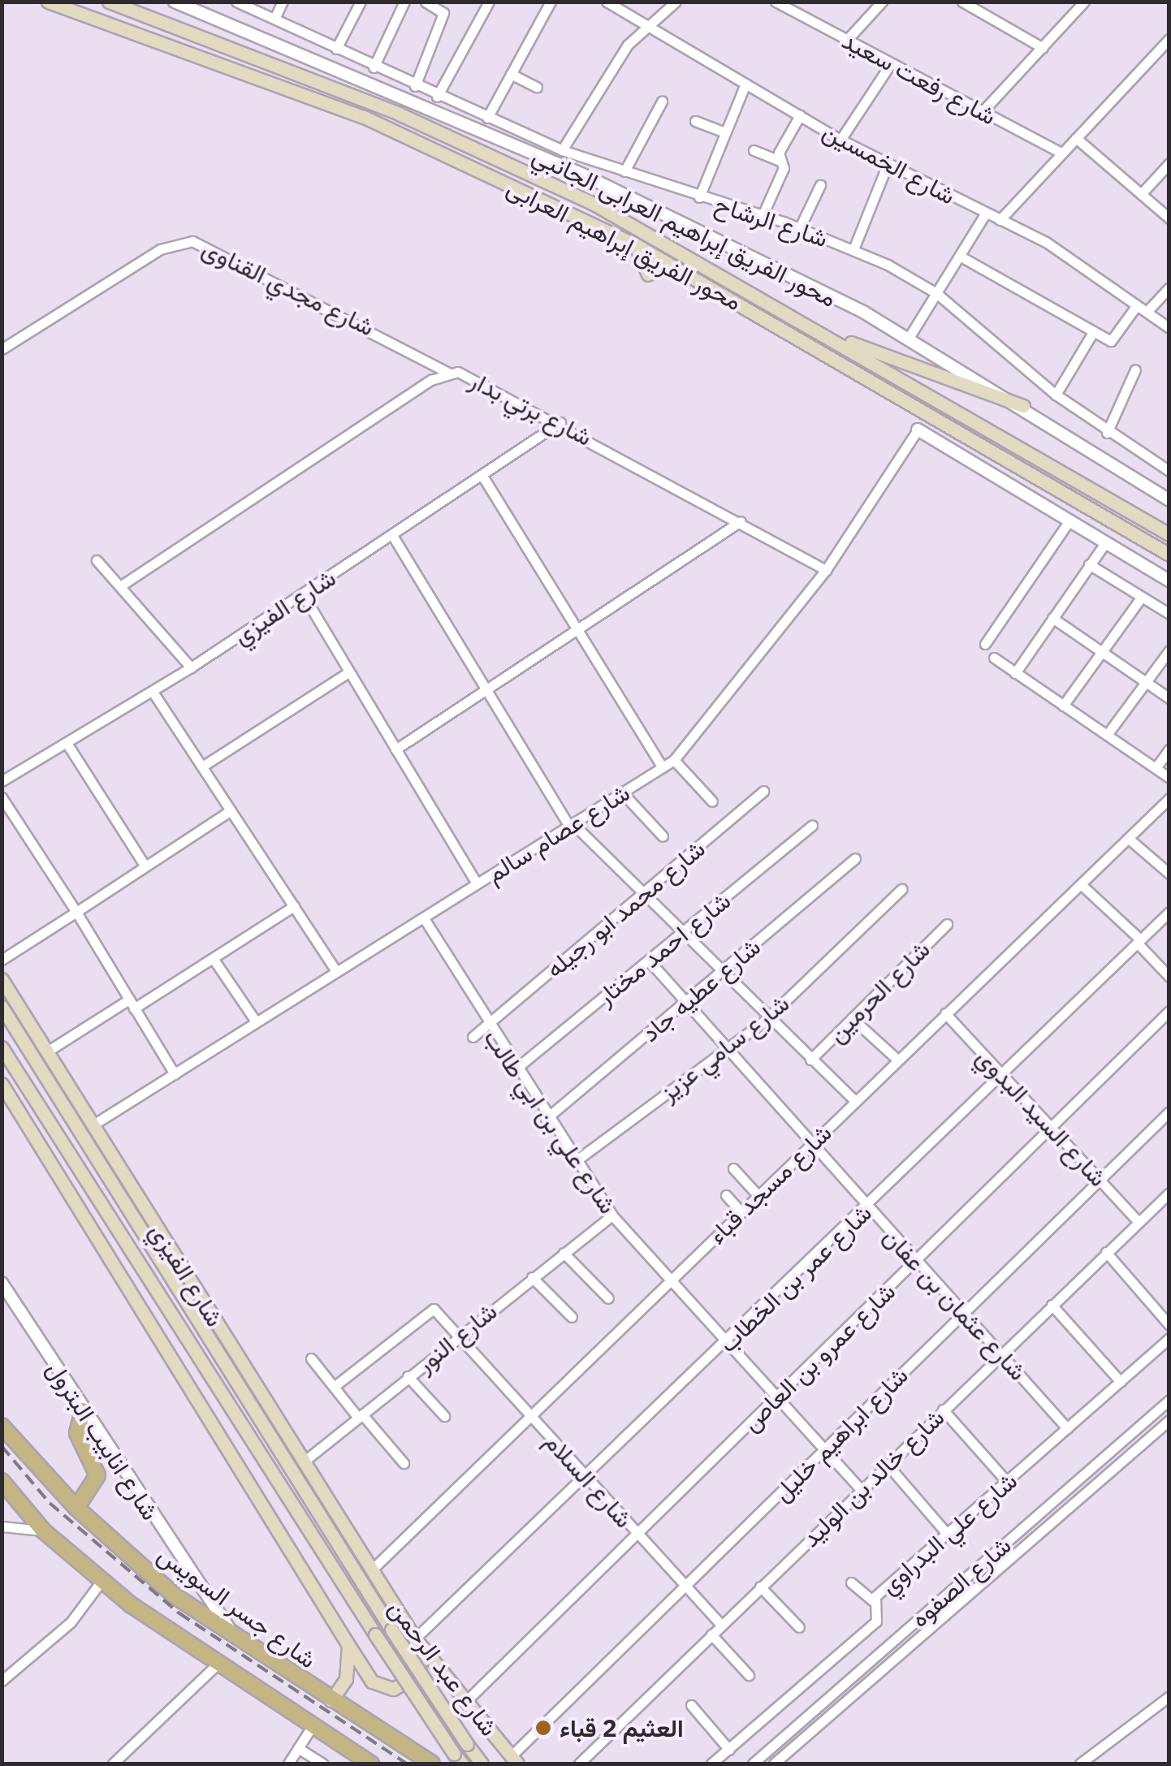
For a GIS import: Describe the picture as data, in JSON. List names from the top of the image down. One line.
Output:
{"streets":{"main road":["محور الفريق إبراهيم العرابى","شارع الفيزي","شارع جسر السويس","شارع عبد الرحمن"],"street":["شارع رفعت سعيد","شارع الخمسين","شارع الرشاح","محور الفريق إبراهيم العرابى الجانبي","شارع مجدي القناوى","شارع برتي بدار","شارع عصام سالم","شارع محمد ابو رجيله","شارع احمد مختار","شارع عطيه جاد","شارع الحرمين","شارع سامي عزيز","شارع السيد البدوي","شارع علي بن ابي طالب","شارع مسجد قباء","شارع عمر بن الخطاب","شارع عثمان بن عفان","شارع النور","شارع عمرو بن العاص","شارع ابراهيم خليل","شارع انابيب البترول","شارع خالد بن الوليد","شارع السلام","شارع علي البدراوي","شارع الصفوه"]},"crossings":[["شارع مجدي القناوى","شارع برتي بدار"],["شارع برتي بدار","شارع الفيزي"],["شارع برتي بدار","شارع عصام سالم"],["شارع الفيزي","شارع عصام سالم"],["شارع الفيزي","شارع مسجد قباء"],["شارع الفيزي","شارع النور"],["شارع الفيزي","شارع عبد الرحمن"],["شارع عصام سالم","شارع علي بن ابي طالب"],["شارع محمد ابو رجيله","شارع علي بن ابي طالب"],["شارع احمد مختار","شارع علي بن ابي طالب"],["شارع احمد مختار","شارع عثمان بن عفان"],["شارع عطيه جاد","شارع علي بن ابي طالب"],["شارع عطيه جاد","شارع عثمان بن عفان"],["شارع سامي عزيز","شارع علي بن ابي طالب"],["شارع سامي عزيز","شارع عثمان بن عفان"],["شارع السيد البدوي","شارع مسجد قباء"],["شارع السيد البدوي","شارع عمر بن الخطاب"],["شارع السيد البدوي","شارع عمرو بن العاص"],["شارع السيد البدوي","شارع ابراهيم خليل"],["شارع السيد البدوي","شارع خالد بن الوليد"],["شارع علي بن ابي طالب","شارع مسجد قباء"],["شارع علي بن ابي طالب","شارع عمر بن الخطاب"],["شارع علي بن ابي طالب","شارع النور"],["شارع علي بن ابي طالب","شارع عمرو بن العاص"],["شارع علي بن ابي طالب","شارع ابراهيم خليل"],["شارع علي بن ابي طالب","شارع خالد بن الوليد"],["شارع مسجد قباء","شارع عثمان بن عفان"],["شارع مسجد قباء","شارع السلام"],["شارع مسجد قباء","شارع عبد الرحمن"],["شارع عمر بن الخطاب","شارع عثمان بن عفان"],["شارع عمر بن الخطاب","شارع السلام"],["شارع عمر بن الخطاب","شارع عبد الرحمن"],["شارع عثمان بن عفان","شارع عمرو بن العاص"],["شارع عثمان بن عفان","شارع ابراهيم خليل"],["شارع عثمان بن عفان","شارع خالد بن الوليد"],["شارع عثمان بن عفان","شارع علي البدراوي"],["شارع النور","شارع السلام"],["شارع عمرو بن العاص","شارع السلام"],["شارع عمرو بن العاص","شارع عبد الرحمن"],["شارع ابراهيم خليل","شارع السلام"],["شارع ابراهيم خليل","شارع عبد الرحمن"],["شارع انابيب البترول","شارع جسر السويس"],["شارع خالد بن الوليد","شارع السلام"]],"places":["العثيم 2 قباء"]}
